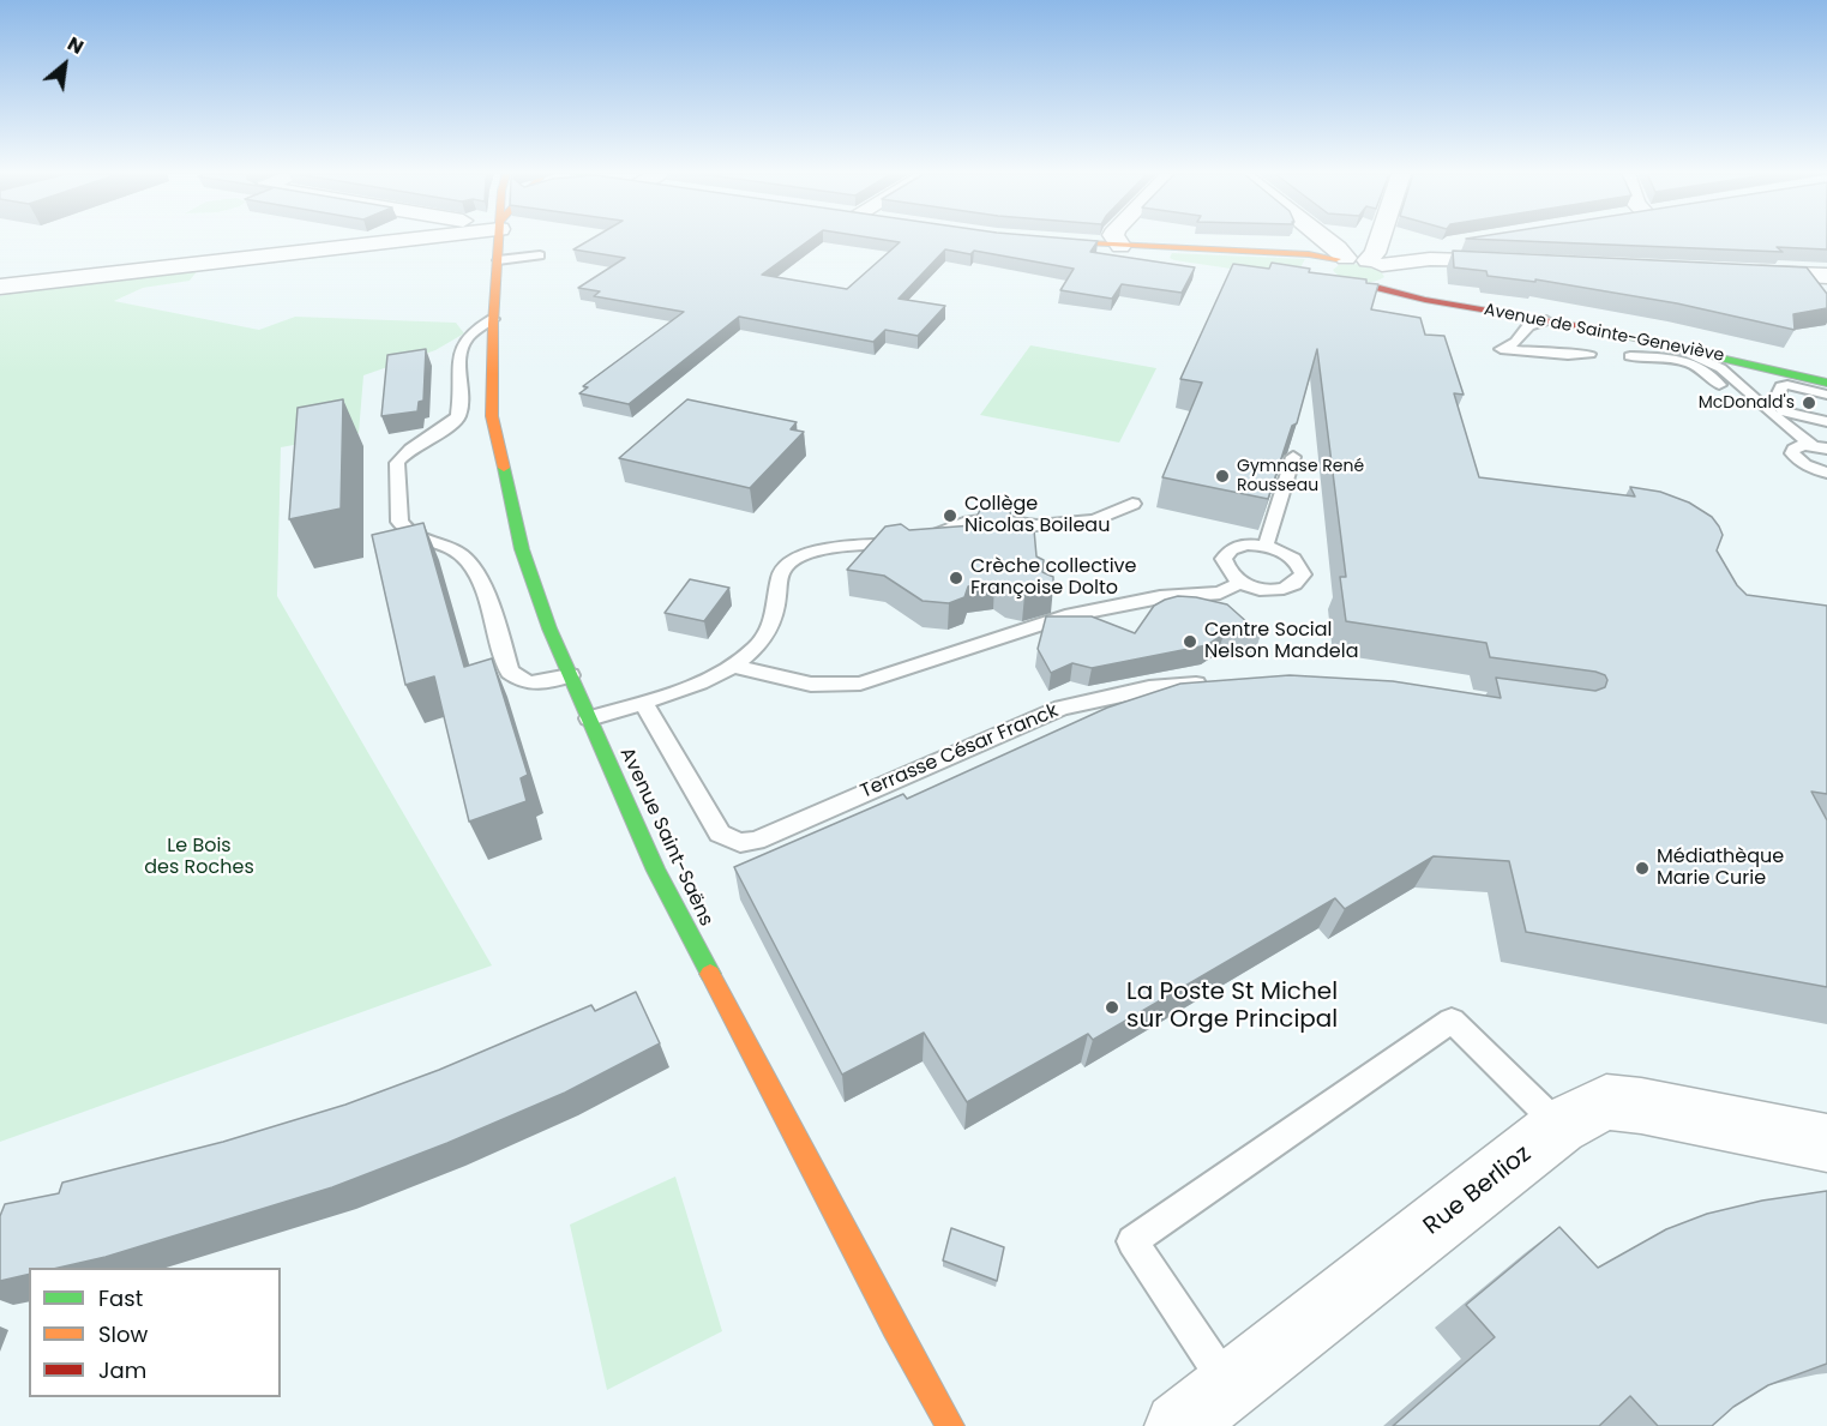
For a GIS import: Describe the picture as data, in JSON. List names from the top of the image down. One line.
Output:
{"streets":{"street":["Avenue de Sainte-Geneviève","Avenue Saint-Saëns","Rue Berlioz"],"lane":["Terrasse César Franck"]},"parks":["Le Bois des Roches"],"places":["McDonald's","Gymnase René Rousseau","Collège Nicolas Boileau","Crèche collective Françoise Dolto","Centre Social Nelson Mandela","Médiathèque Marie Curie","La Poste St Michel sur Orge Principal"],"legend":["Fast","Slow","Jam"],"north":"top right"}
